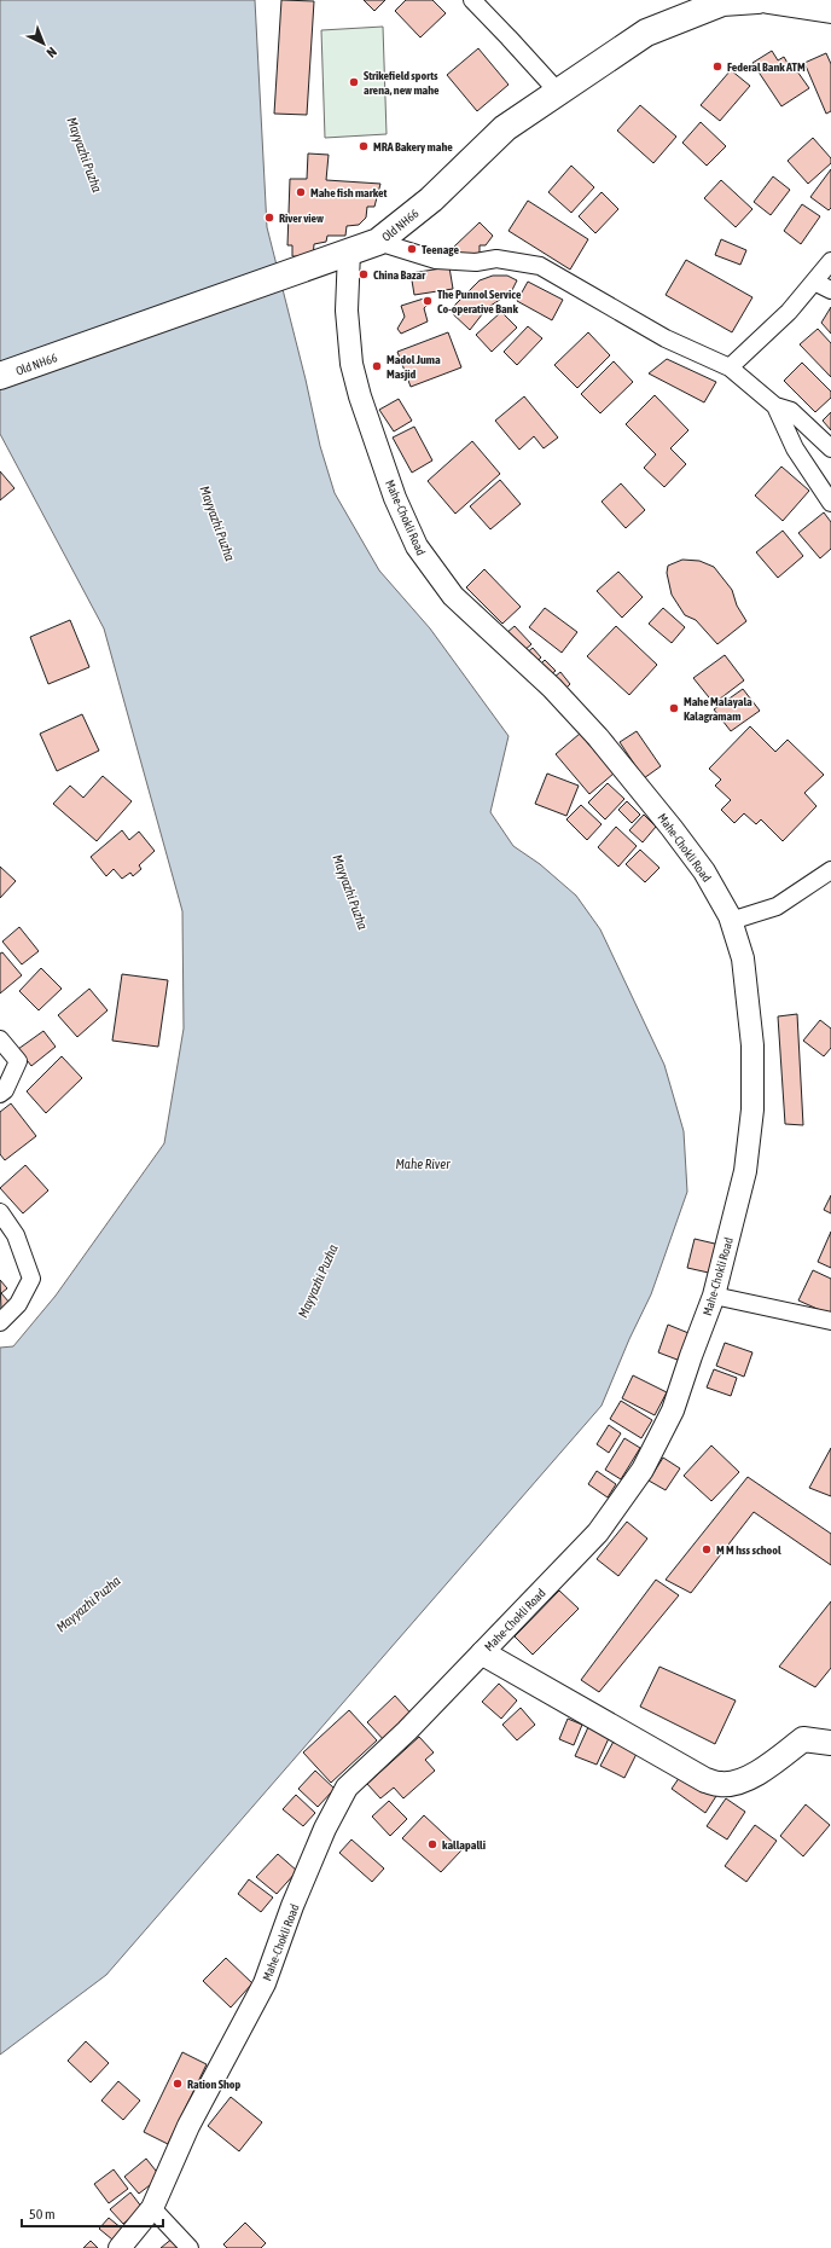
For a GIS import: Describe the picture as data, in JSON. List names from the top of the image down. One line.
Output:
{"streets":{"main road":["Old NH66"],"street":["Mahe-Chokli Road"]},"crossings":[["Old NH66","Mahe-Chokli Road"]],"water":["Mayyazhi Puzha","Mahe River"],"places":["Federal Bank ATM","Strikefield sports arena, new mahe","MRA Bakery mahe","Mahe fish market","River view","Teenage","China Bazar","The Punnol Service Co-operative Bank","Madol Juma Masjid","Mahe Malayala Kalagramam","M M hss school","kallapalli","Ration Shop"],"scale_bar":"50 m","north":"bottom right"}
